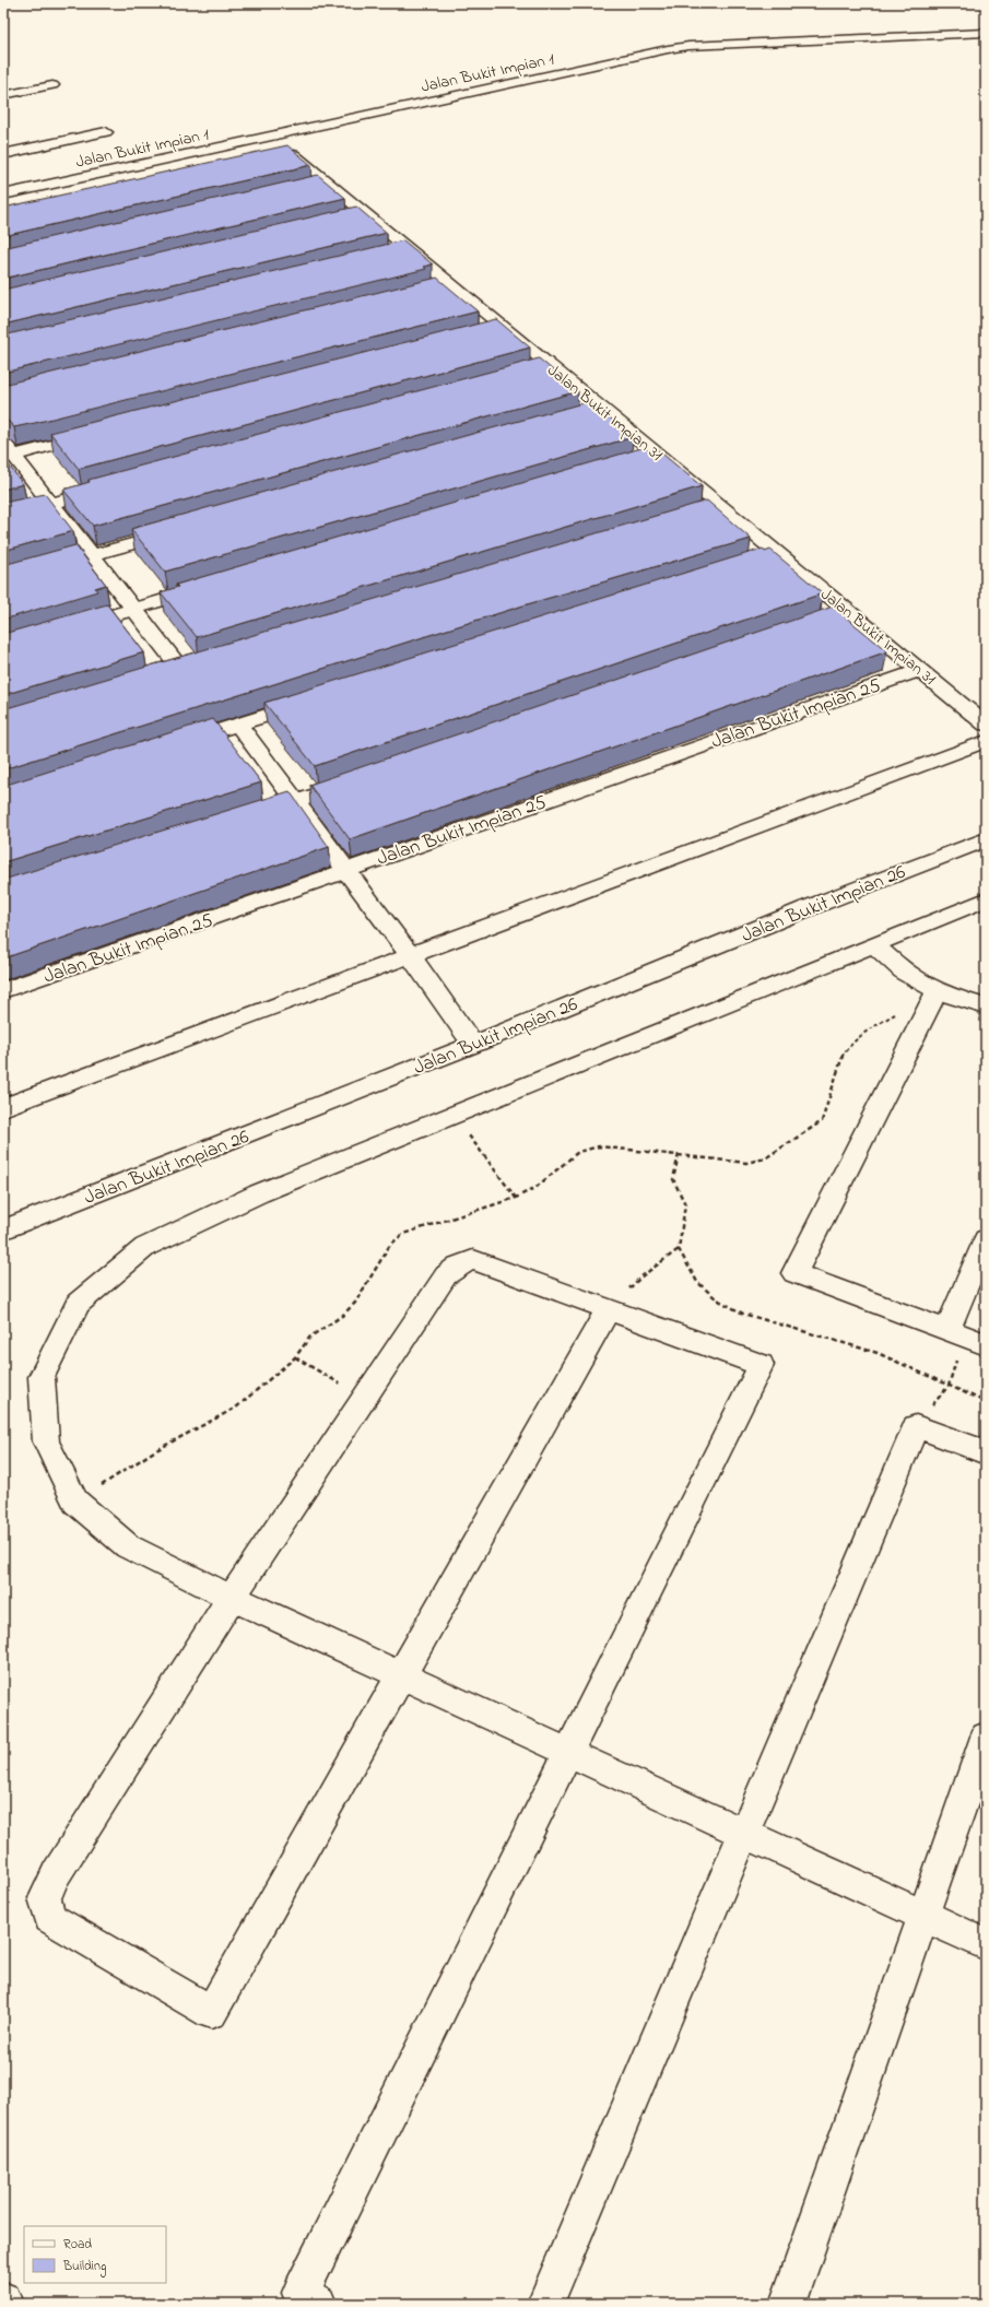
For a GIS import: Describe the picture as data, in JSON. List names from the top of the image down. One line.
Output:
{"streets":{"street":["Jalan Bukit Impian 1","Jalan Bukit Impian 31","Jalan Bukit Impian 25","Jalan Bukit Impian 26"]},"crossings":[["Jalan Bukit Impian 1","Jalan Bukit Impian 31"],["Jalan Bukit Impian 31","Jalan Bukit Impian 25"]],"legend":["Road","Building"]}
